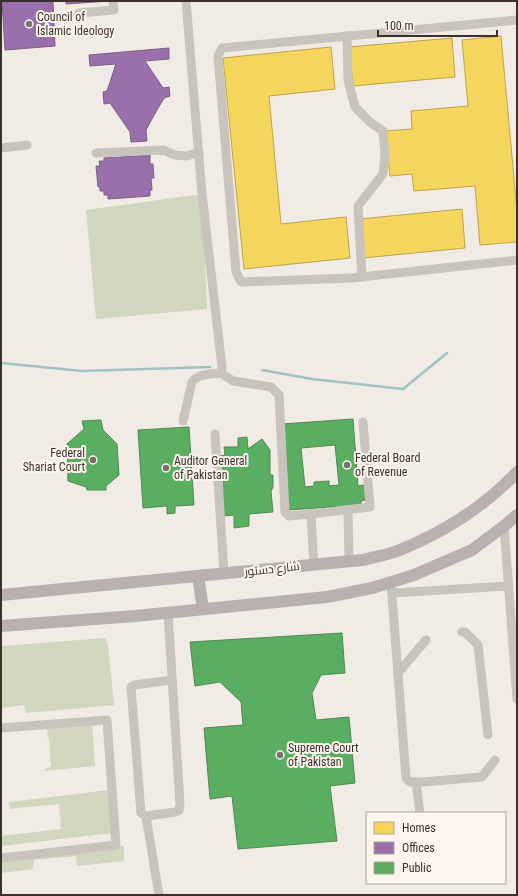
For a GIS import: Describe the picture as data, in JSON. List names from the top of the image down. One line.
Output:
{"streets":{"main road":["شارع دستور"]},"places":["Council of Islamic Ideology","Federal Shariat Court","Federal Board of Revenue","Auditor General of Pakistan","Supreme Court of Pakistan"],"legend":["Homes","Offices","Public"],"scale_bar":"100 m"}
